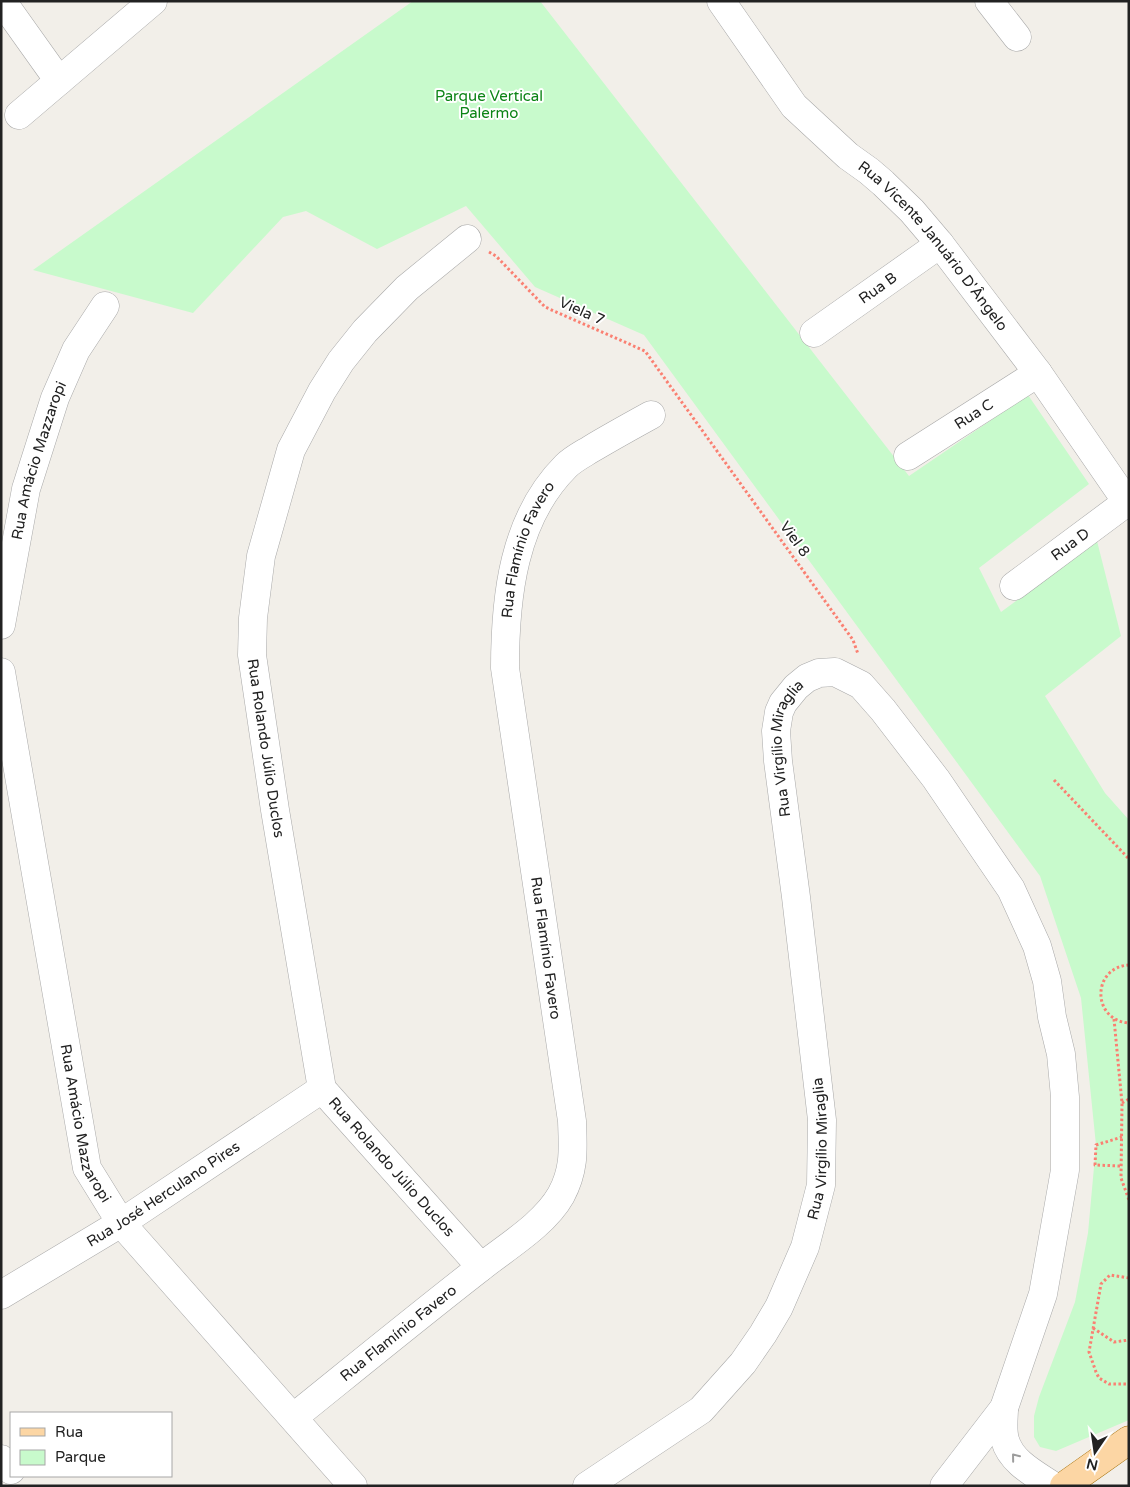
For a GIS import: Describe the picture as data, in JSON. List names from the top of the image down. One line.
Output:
{"streets":{"street":["Rua Vicente Januário D'Ângelo","Rua B","Rua C","Rua Amácio Mazzaropi","Rua D","Rua Flamínio Favero","Rua Rolando Júlio Duclos","Rua Virgílio Miraglia","Rua José Herculano Pires"],"path":["Viela 7","Viel 8"]},"crossings":[["Rua Vicente Januário D'Ângelo","Rua B"],["Rua Vicente Januário D'Ângelo","Rua C"],["Rua Vicente Januário D'Ângelo","Rua D"],["Viela 7","Viel 8"],["Viela 7","Rua Rolando Júlio Duclos"],["Rua Amácio Mazzaropi","Rua Flamínio Favero"],["Rua Amácio Mazzaropi","Rua José Herculano Pires"],["Viel 8","Rua Virgílio Miraglia"],["Rua Flamínio Favero","Rua Rolando Júlio Duclos"],["Rua Rolando Júlio Duclos","Rua José Herculano Pires"]],"parks":["Parque Vertical Palermo"],"legend":["Rua","Parque"],"north":"bottom"}
